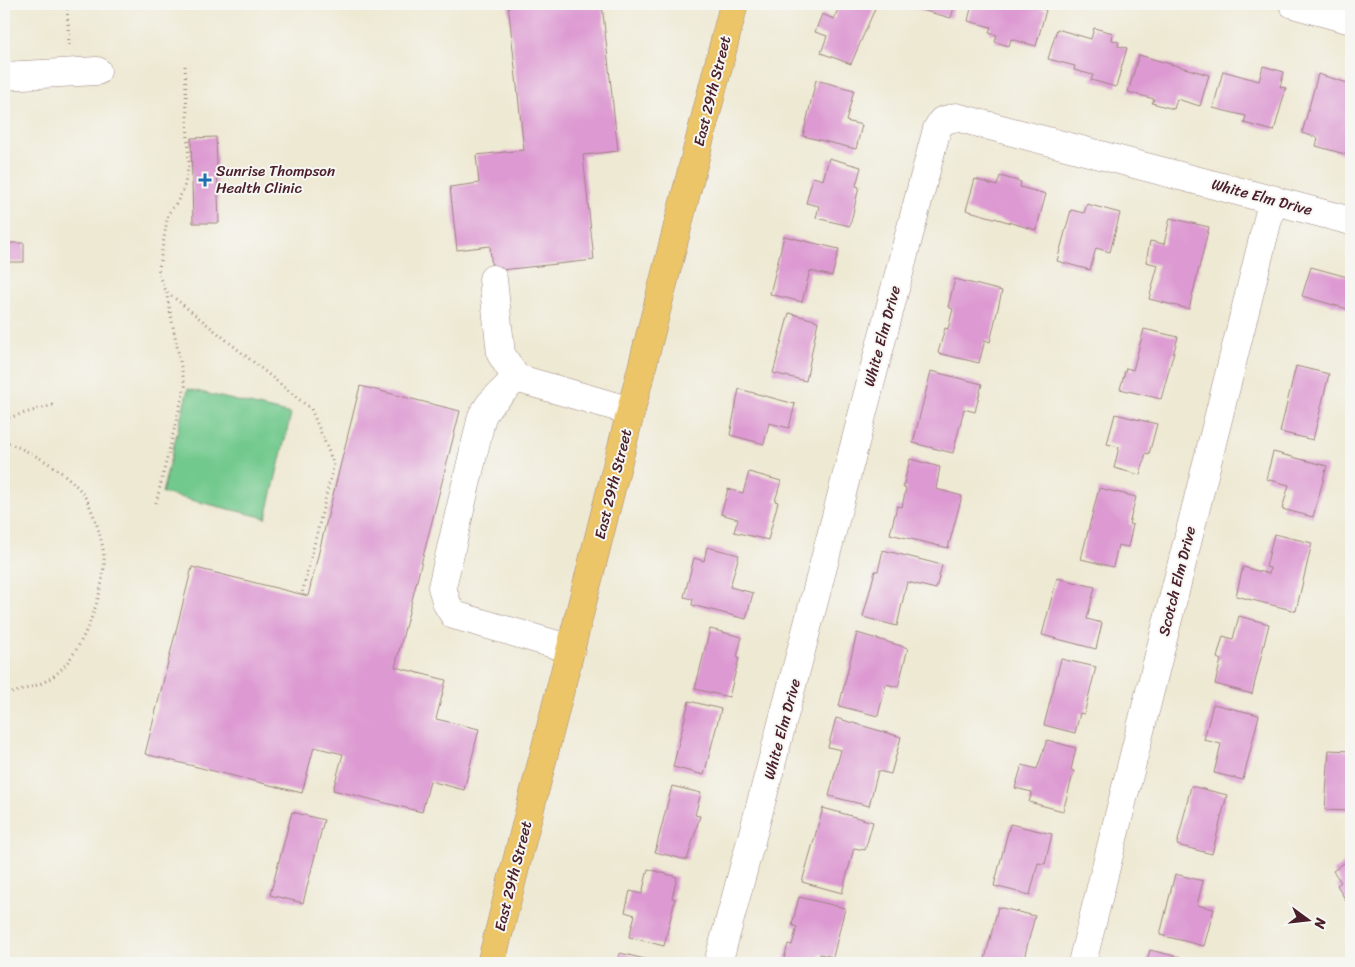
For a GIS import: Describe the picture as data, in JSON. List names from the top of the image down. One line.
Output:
{"streets":{"main road":["East 29th Street"],"street":["White Elm Drive","Scotch Elm Drive"]},"crossings":[["White Elm Drive","Scotch Elm Drive"]],"places":{"health":["Sunrise Thompson Health Clinic"]},"north":"right"}
